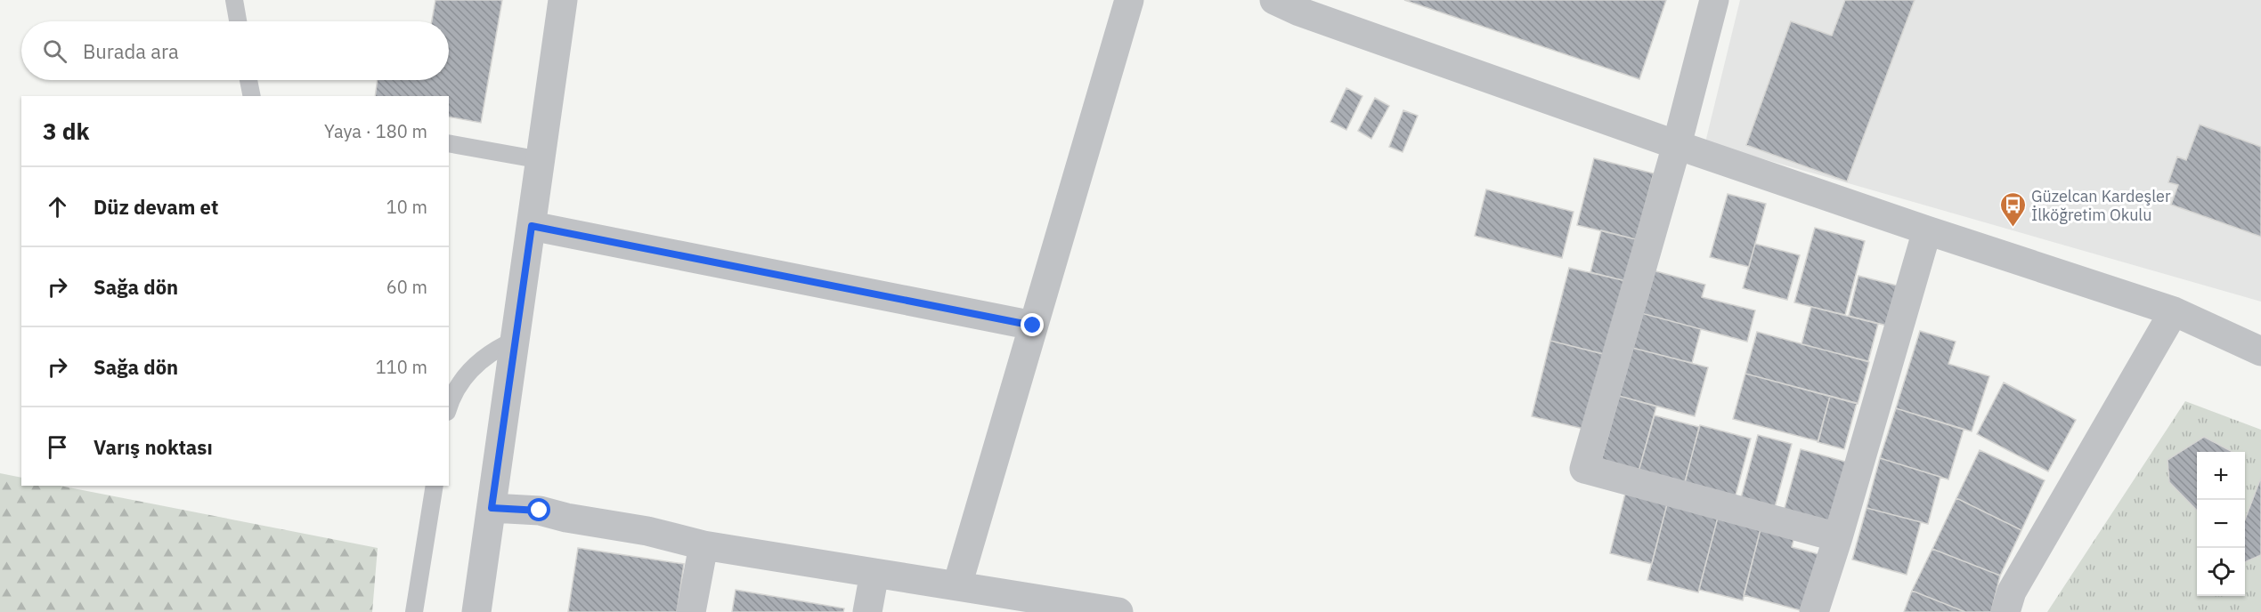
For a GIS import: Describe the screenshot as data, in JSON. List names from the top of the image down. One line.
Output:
{"places":{"bus stop":["Güzelcan Kardeşler İlköğretim Okulu"]},"page":{"search":"Burada ara","heading":["3 dk","Yaya · 180 m"],"list":[["Düz devam et","10 m"],["Sağa dön","60 m"],["Sağa dön","110 m"],"Varış noktası"],"map_buttons":["+","−"]}}
